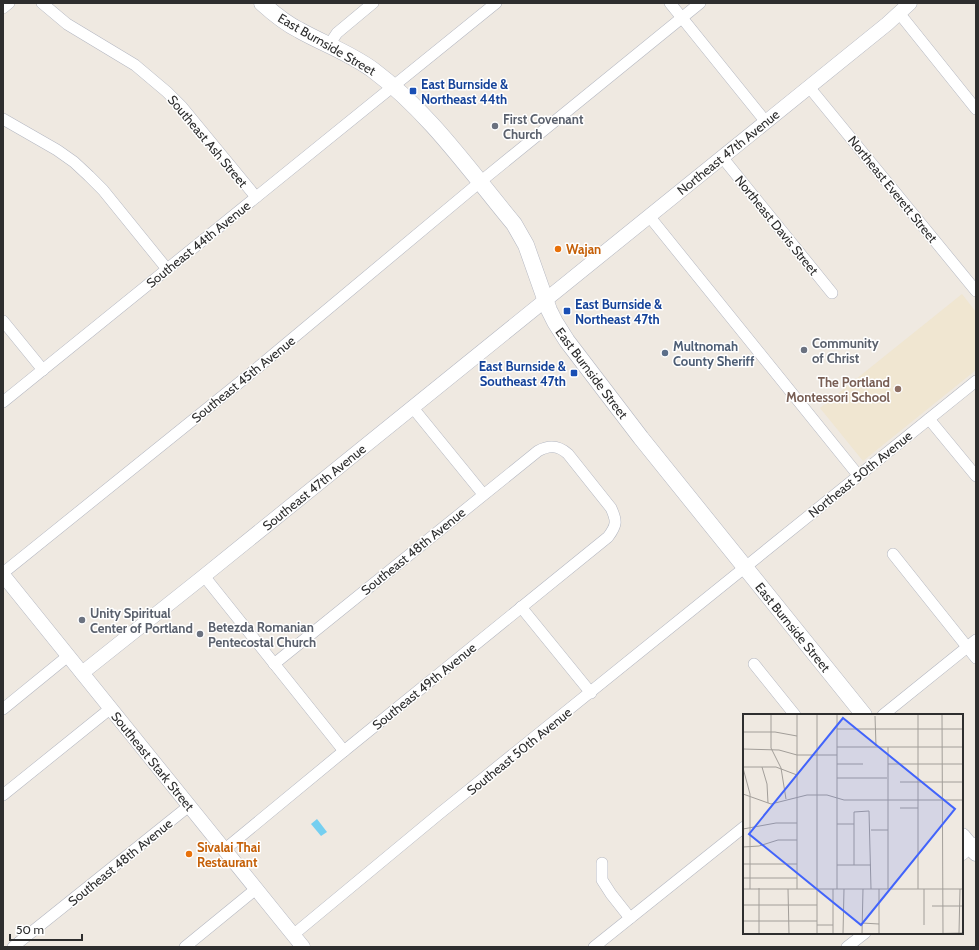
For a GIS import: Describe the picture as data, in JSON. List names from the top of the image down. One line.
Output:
{"streets":{"main road":["East Burnside Street"],"street":["Southeast Ash Street","Northeast 47th Avenue","Northeast Everett Street","Northeast Davis Street","Southeast 44th Avenue","Southeast 45th Avenue","Northeast 50th Avenue","Southeast 47th Avenue","Southeast 48th Avenue","Southeast 49th Avenue","Southeast 50th Avenue","Southeast Stark Street"]},"crossings":[["East Burnside Street","Northeast 47th Avenue"],["East Burnside Street","Southeast 44th Avenue"],["East Burnside Street","Southeast 45th Avenue"],["East Burnside Street","Northeast 50th Avenue"],["East Burnside Street","Southeast 47th Avenue"],["East Burnside Street","Southeast 50th Avenue"],["Southeast Ash Street","Southeast 44th Avenue"],["Northeast 47th Avenue","Northeast Everett Street"],["Northeast 47th Avenue","Northeast Davis Street"],["Northeast 47th Avenue","Southeast 47th Avenue"],["Southeast 45th Avenue","Southeast Stark Street"],["Northeast 50th Avenue","Southeast 50th Avenue"],["Southeast 47th Avenue","Southeast Stark Street"],["Southeast 48th Avenue","Southeast 49th Avenue"],["Southeast 48th Avenue","Southeast Stark Street"],["Southeast 49th Avenue","Southeast Stark Street"],["Southeast 50th Avenue","Southeast Stark Street"]],"places":{"transit":["East Burnside & Northeast 44th","East Burnside & Northeast 47th","East Burnside & Southeast 47th"],"other":["First Covenant Church","Wajan","Community of Christ","Multnomah County Sheriff","The Portland Montessori School","Unity Spiritual Center of Portland","Betezda Romanian Pentecostal Church","Sivalai Thai Restaurant"]},"scale_bar":"50 m"}
